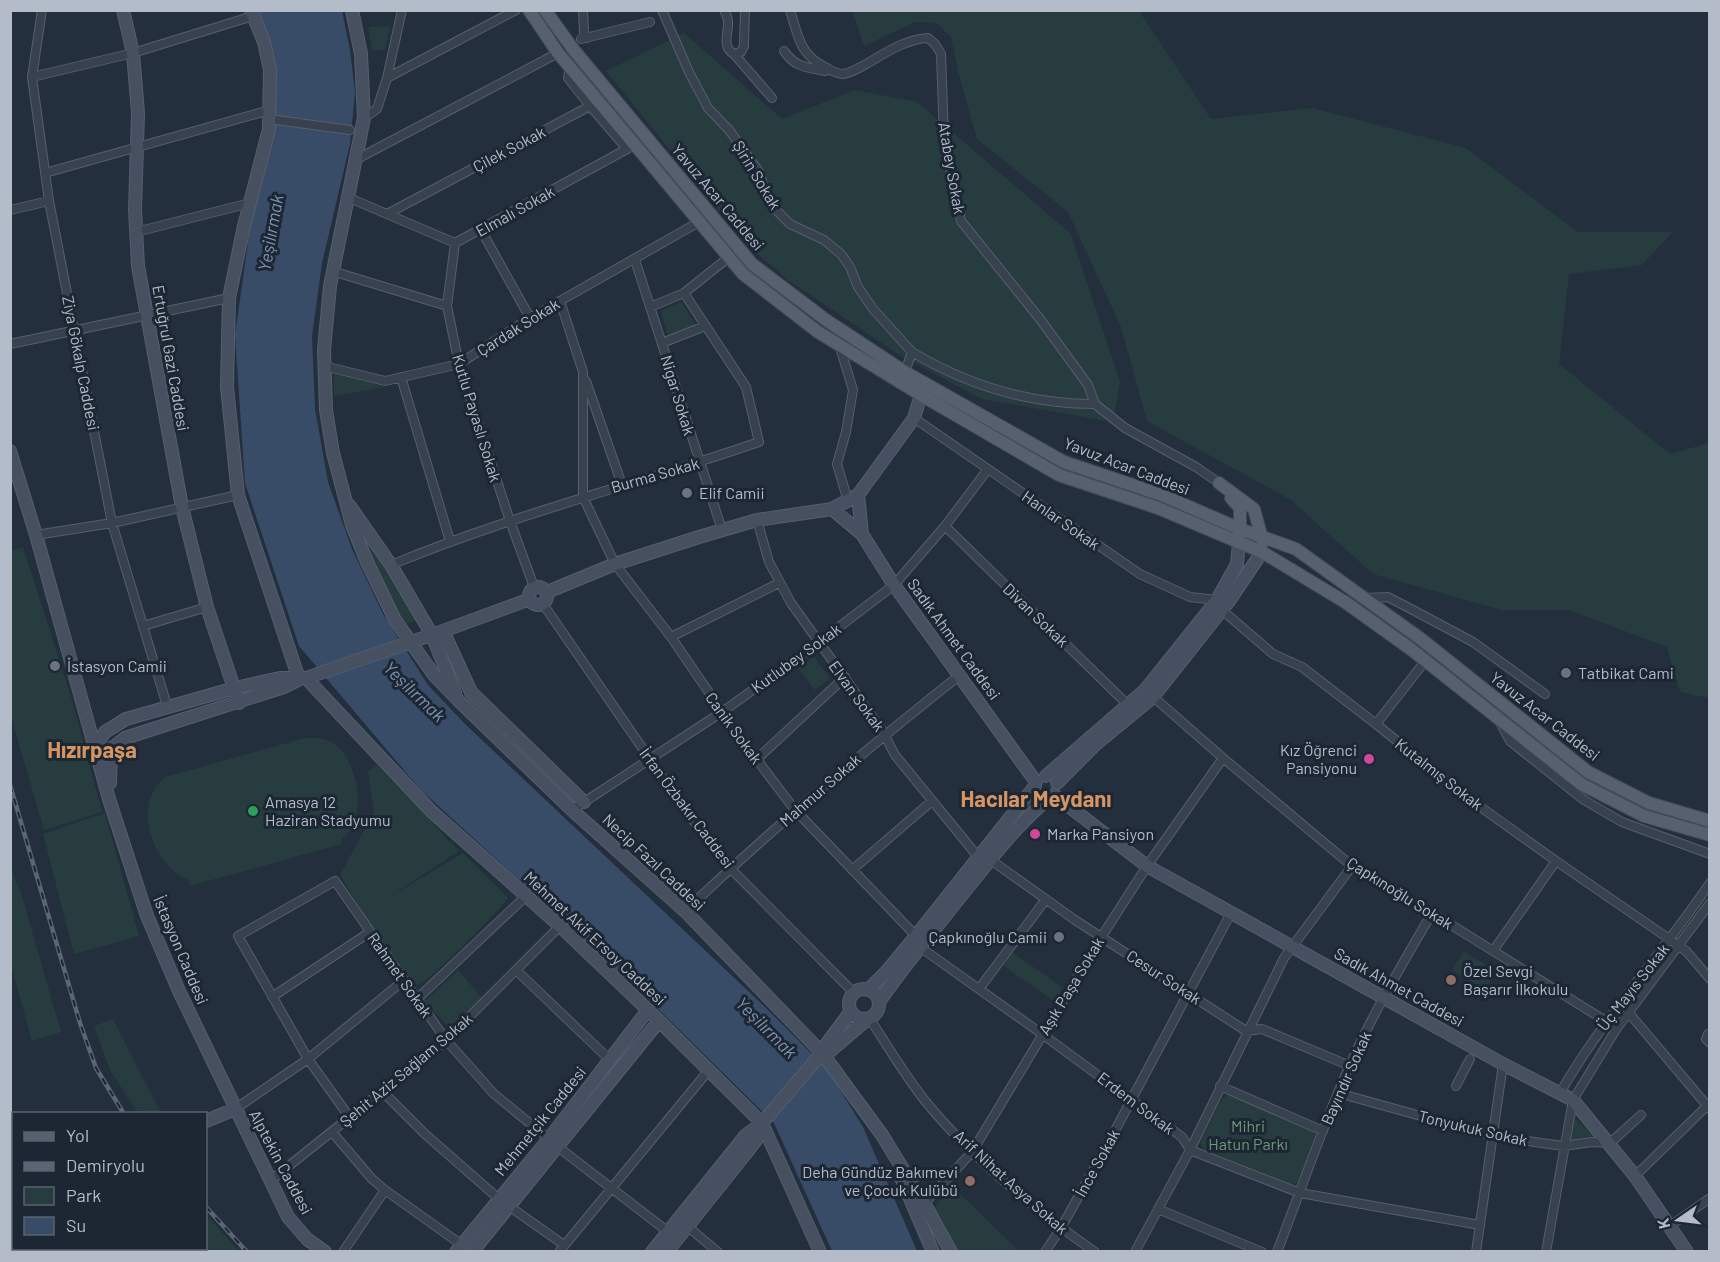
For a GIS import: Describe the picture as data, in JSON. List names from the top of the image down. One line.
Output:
{"streets":{"main road":["Yavuz Acar Caddesi"],"street":["Çilek Sokak","Atabey Sokak","Şirin Sokak","Elmalı Sokak","Çardak Sokak","Ertuğrul Gazi Caddesi","Ziya Gökalp Caddesi","Nigar Sokak","Kutlu Payaslı Sokak","Burma Sokak","Hanlar Sokak","Divan Sokak","Sadık Ahmet Caddesi","Kutlubey Sokak","Elvan Sokak","Canik Sokak","Kutalmış Sokak","Mahmur Sokak","İrfan Özbakır Caddesi","Necip Fazıl Caddesi","Çapkınoğlu Sokak","Mehmet Akif Ersoy Caddesi","İstasyon Caddesi","Rahmet Sokak","Cesur Sokak","Aşık Paşa Sokak","Üç Mayıs Sokak","Şehit Aziz Sağlam Sokak","Bayındır Sokak","Erdem Sokak","Mehmetçik Caddesi","Tonyukuk Sokak","Alptekin Caddesi","İnce Sokak","Arif Nihat Asya Sokak"]},"crossings":[["Çilek Sokak","Elmalı Sokak"],["Yavuz Acar Caddesi","Çardak Sokak"],["Elmalı Sokak","Kutlu Payaslı Sokak"],["Elmalı Sokak","Necip Fazıl Caddesi"],["Çardak Sokak","Nigar Sokak"],["Çardak Sokak","Kutlu Payaslı Sokak"],["Çardak Sokak","Necip Fazıl Caddesi"],["Nigar Sokak","Burma Sokak"],["Kutlu Payaslı Sokak","Burma Sokak"],["Burma Sokak","Canik Sokak"],["Hanlar Sokak","Kutlubey Sokak"],["Hanlar Sokak","Kutalmış Sokak"],["Divan Sokak","Kutlubey Sokak"],["Sadık Ahmet Caddesi","Kutlubey Sokak"],["Sadık Ahmet Caddesi","Mahmur Sokak"],["Sadık Ahmet Caddesi","Aşık Paşa Sokak"],["Sadık Ahmet Caddesi","Üç Mayıs Sokak"],["Sadık Ahmet Caddesi","Bayındır Sokak"],["Sadık Ahmet Caddesi","Tonyukuk Sokak"],["Sadık Ahmet Caddesi","İnce Sokak"],["Kutlubey Sokak","Elvan Sokak"],["Kutlubey Sokak","Canik Sokak"],["Kutlubey Sokak","İrfan Özbakır Caddesi"],["Kutlubey Sokak","Necip Fazıl Caddesi"],["Elvan Sokak","Mahmur Sokak"],["Elvan Sokak","Cesur Sokak"],["Canik Sokak","Mahmur Sokak"],["Canik Sokak","Erdem Sokak"],["Kutalmış Sokak","Üç Mayıs Sokak"],["Mahmur Sokak","İrfan Özbakır Caddesi"],["Mahmur Sokak","Necip Fazıl Caddesi"],["İrfan Özbakır Caddesi","Arif Nihat Asya Sokak"],["Necip Fazıl Caddesi","Aşık Paşa Sokak"],["Çapkınoğlu Sokak","Aşık Paşa Sokak"],["Çapkınoğlu Sokak","Üç Mayıs Sokak"],["Çapkınoğlu Sokak","Bayındır Sokak"],["Mehmet Akif Ersoy Caddesi","Şehit Aziz Sağlam Sokak"],["Mehmet Akif Ersoy Caddesi","Mehmetçik Caddesi"],["İstasyon Caddesi","Alptekin Caddesi"],["Rahmet Sokak","Şehit Aziz Sağlam Sokak"],["Rahmet Sokak","Mehmetçik Caddesi"],["Cesur Sokak","Aşık Paşa Sokak"],["Cesur Sokak","Bayındır Sokak"],["Cesur Sokak","İnce Sokak"],["Aşık Paşa Sokak","Erdem Sokak"],["Aşık Paşa Sokak","Arif Nihat Asya Sokak"],["Üç Mayıs Sokak","Tonyukuk Sokak"],["Şehit Aziz Sağlam Sokak","Alptekin Caddesi"],["Bayındır Sokak","Erdem Sokak"],["Bayındır Sokak","Tonyukuk Sokak"],["Erdem Sokak","İnce Sokak"],["İnce Sokak","Arif Nihat Asya Sokak"]],"districts":["Hızırpaşa","Hacılar Meydanı"],"water":["Yeşilırmak"],"parks":["Mihri Hatun Parkı"],"places":["Elif Camii","İstasyon Camii","Tatbikat Cami","Kız Öğrenci Pansiyonu","Amasya 12 Haziran Stadyumu","Marka Pansiyon","Çapkınoğlu Camii","Özel Sevgi Başarır İlkokulu","Deha Gündüz Bakımevi ve Çocuk Kulübü"],"legend":["Yol","Demiryolu","Park","Su"],"north":"left"}
